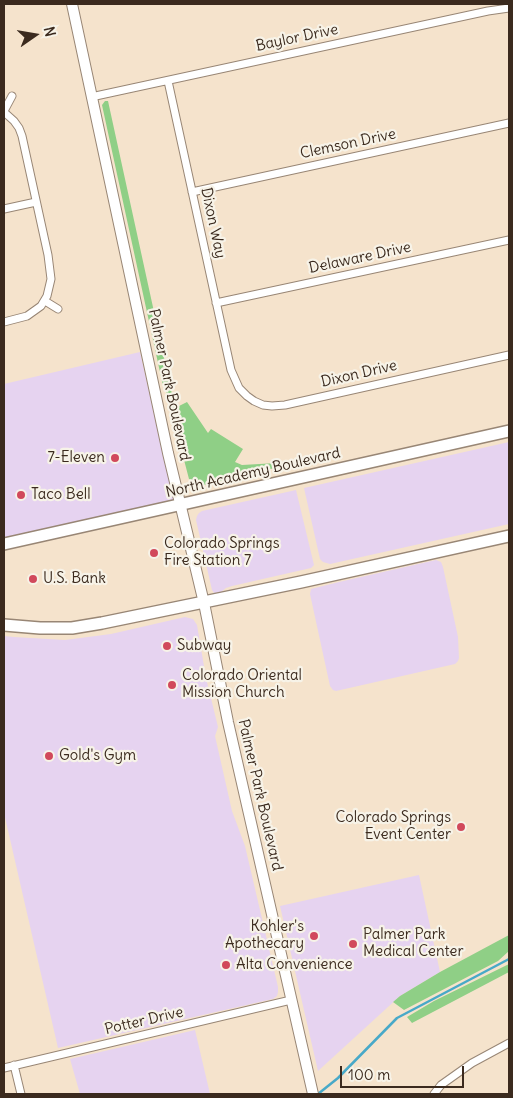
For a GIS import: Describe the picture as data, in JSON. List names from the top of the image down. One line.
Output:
{"streets":{"highway":["North Academy Boulevard"],"main road":["Palmer Park Boulevard"],"street":["Baylor Drive","Clemson Drive","Dixon Way","Delaware Drive","Dixon Drive","Potter Drive"]},"crossings":[["Baylor Drive","Dixon Way"],["Baylor Drive","Palmer Park Boulevard"],["Clemson Drive","Dixon Way"],["Dixon Way","Delaware Drive"],["Dixon Way","Dixon Drive"],["Palmer Park Boulevard","North Academy Boulevard"],["Palmer Park Boulevard","Potter Drive"]],"places":["7-Eleven","Taco Bell","Colorado Springs Fire Station 7","U.S. Bank","Subway","Colorado Oriental Mission Church","Gold's Gym","Colorado Springs Event Center","Kohler's Apothecary","Palmer Park Medical Center","Alta Convenience"],"scale_bar":"100 m","north":"right"}
